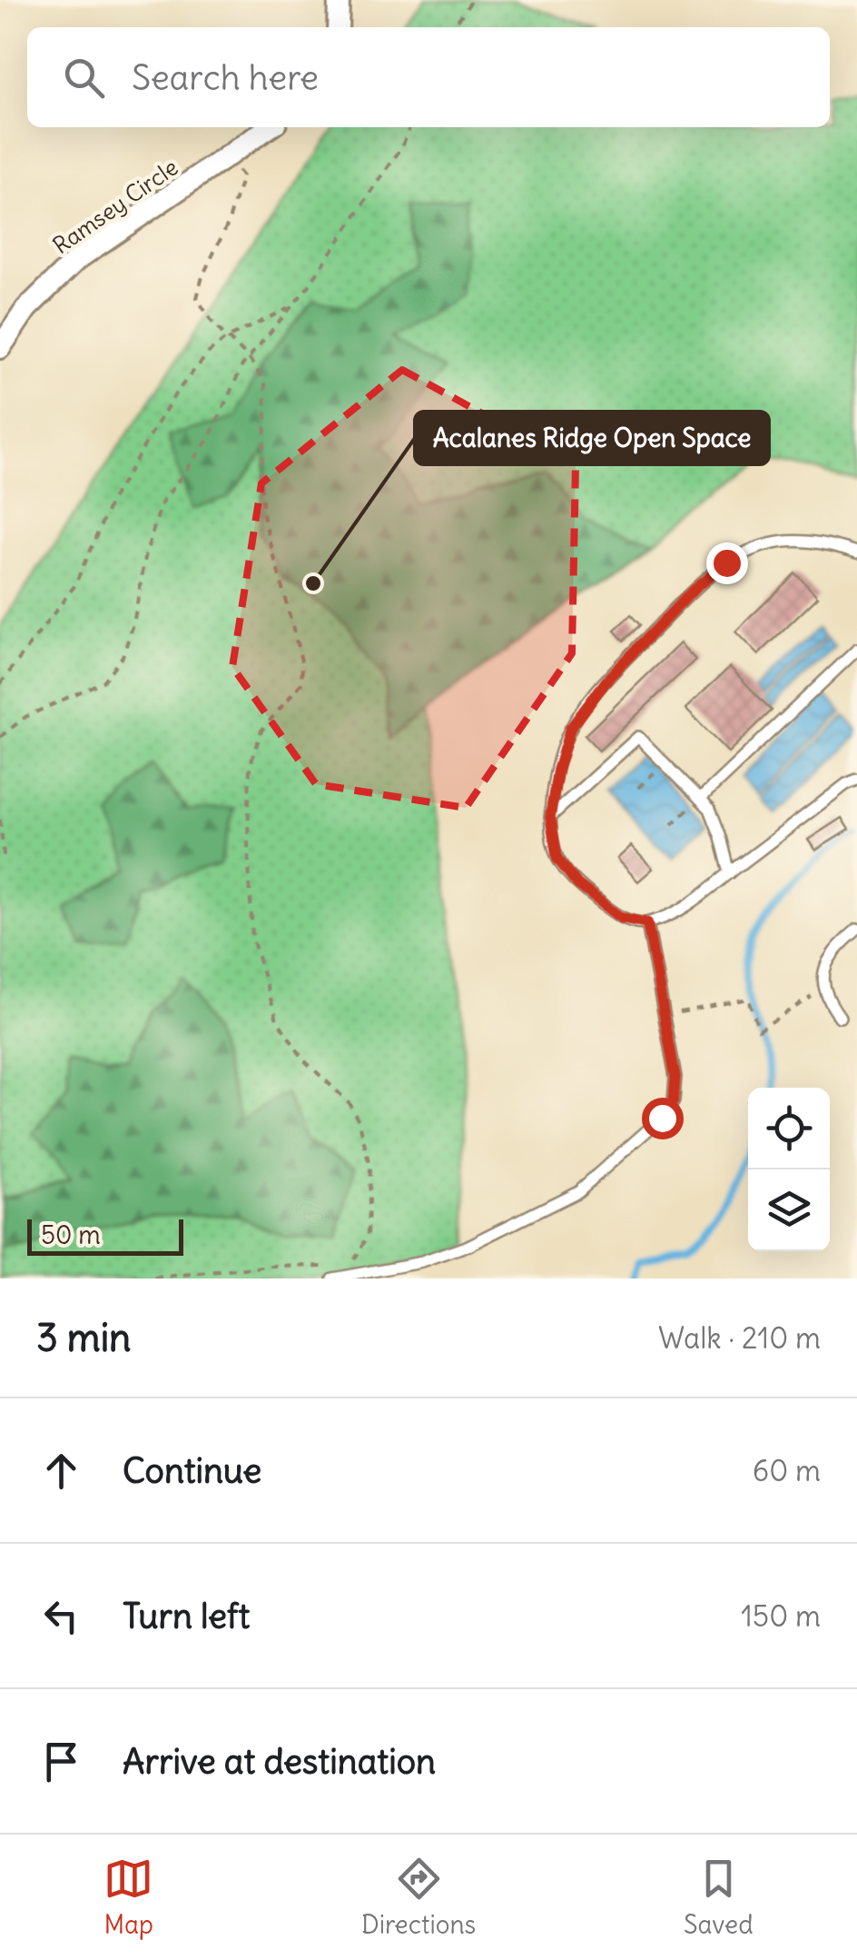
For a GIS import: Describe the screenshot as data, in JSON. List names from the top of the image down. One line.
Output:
{"streets":{"street":["Ramsey Circle"]},"places":["Acalanes Ridge Open Space"],"scale_bar":"50 m","page":{"search":"Search here","scale":"50 m","heading":["3 min","Walk · 210 m"],"list":[["Continue","60 m"],["Turn left","150 m"],"Arrive at destination"],"nav":["Map","Directions","Saved"]}}
